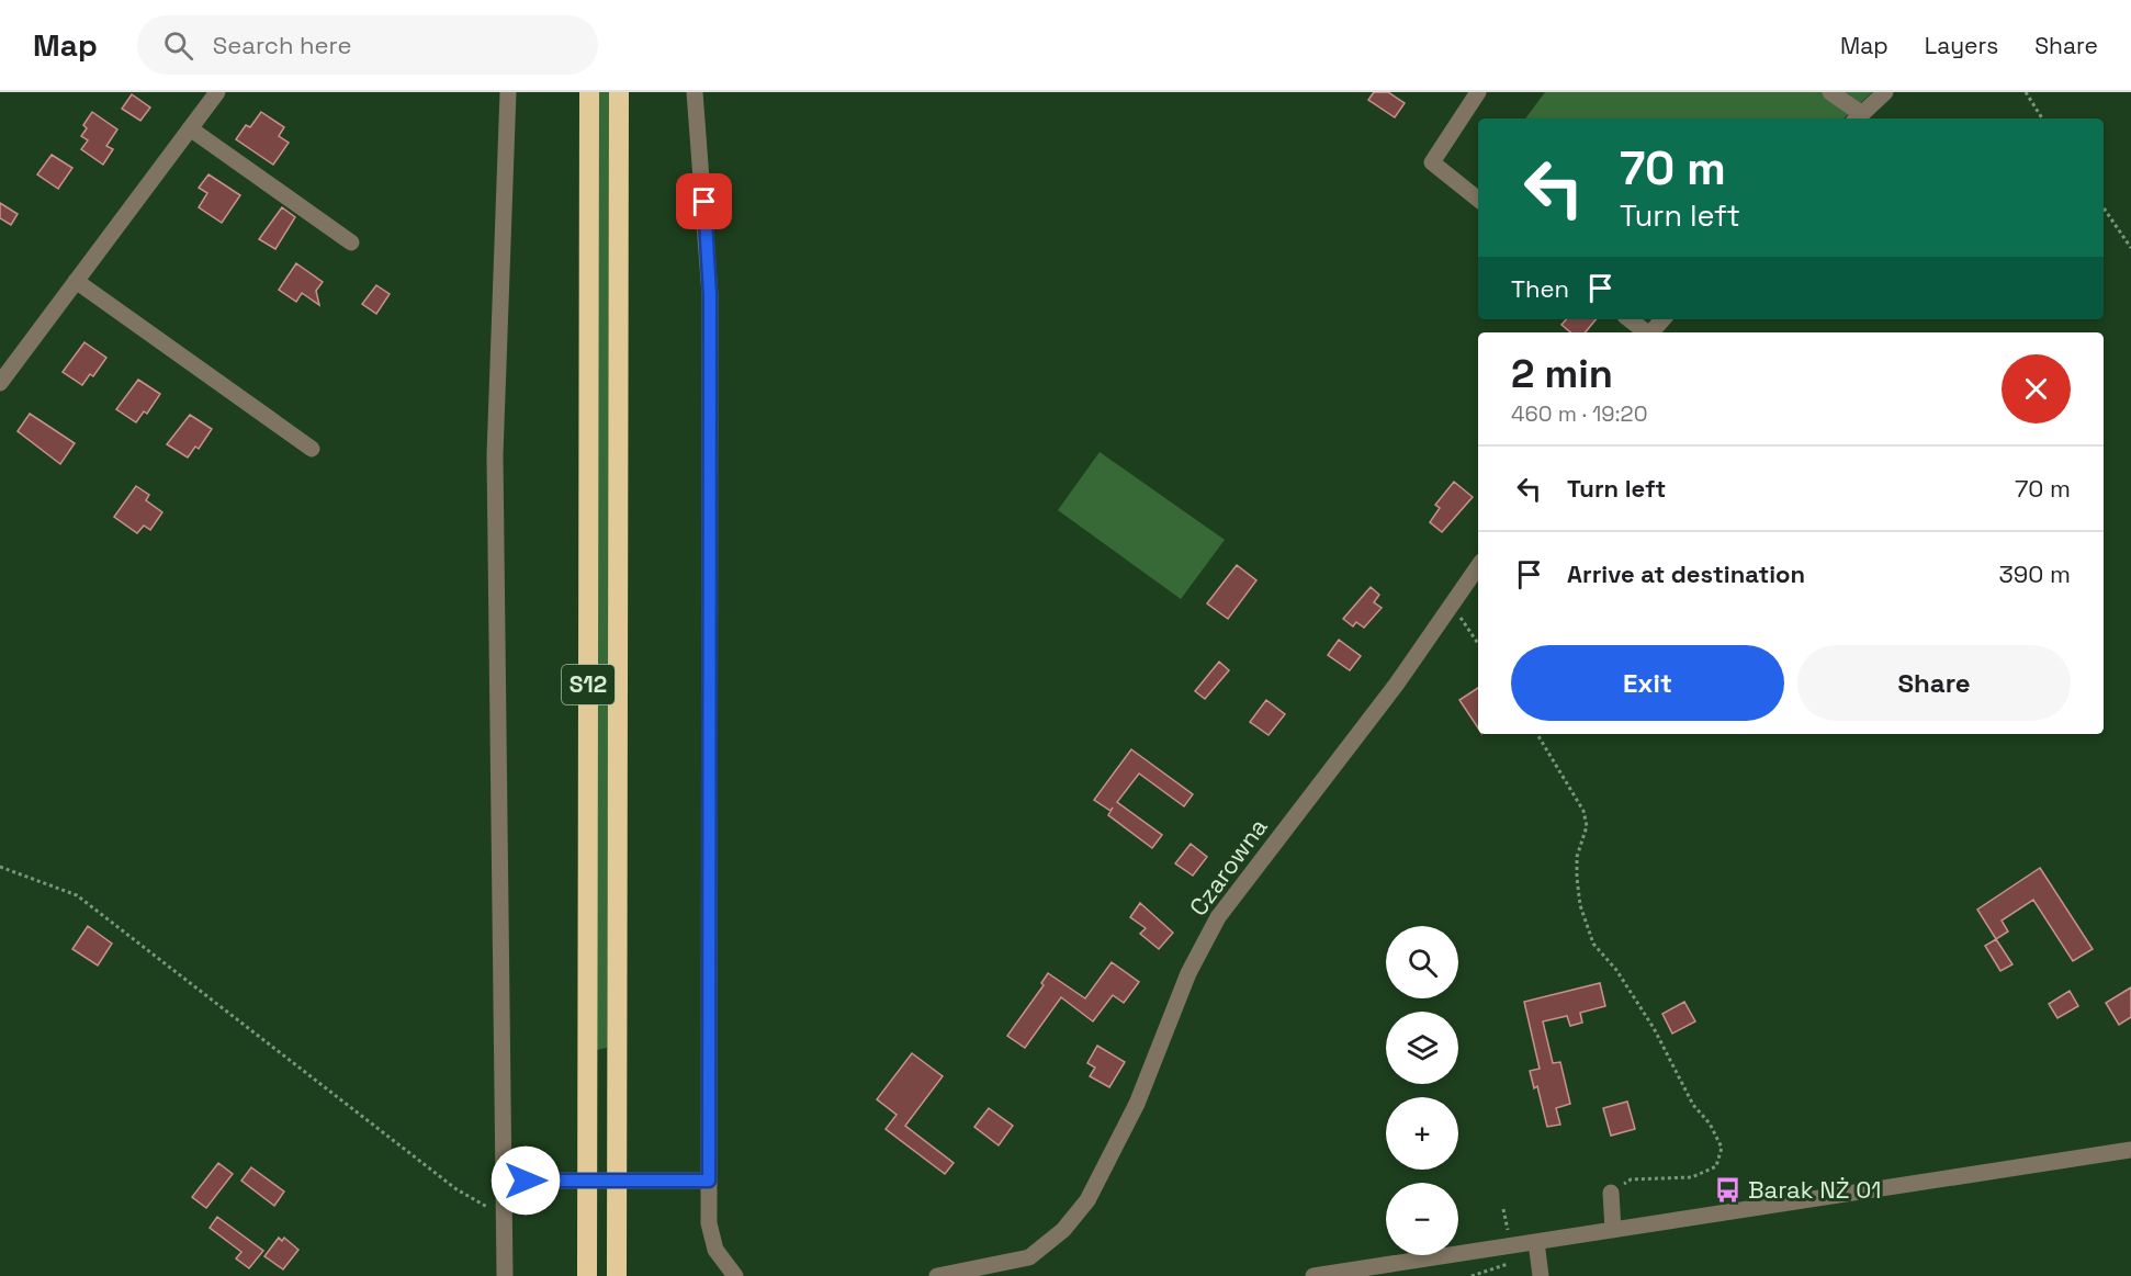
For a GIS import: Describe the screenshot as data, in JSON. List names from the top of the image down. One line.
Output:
{"streets":{"highway":["S12"],"street":["Czarowna"]},"places":{"bus stop":["Barak NŻ 01"]},"page":{"header":"Map","search":"Search here","nav":["Map","Layers","Share"],"turn":["70 m","Turn left"],"then":"Then","heading":["2 min","460 m · 19:20"],"list":[{"name":"Turn left","value":"70 m"},{"name":"Arrive at destination","value":"390 m"}],"buttons":["Exit","Share"],"map_buttons":["+","−"]}}
